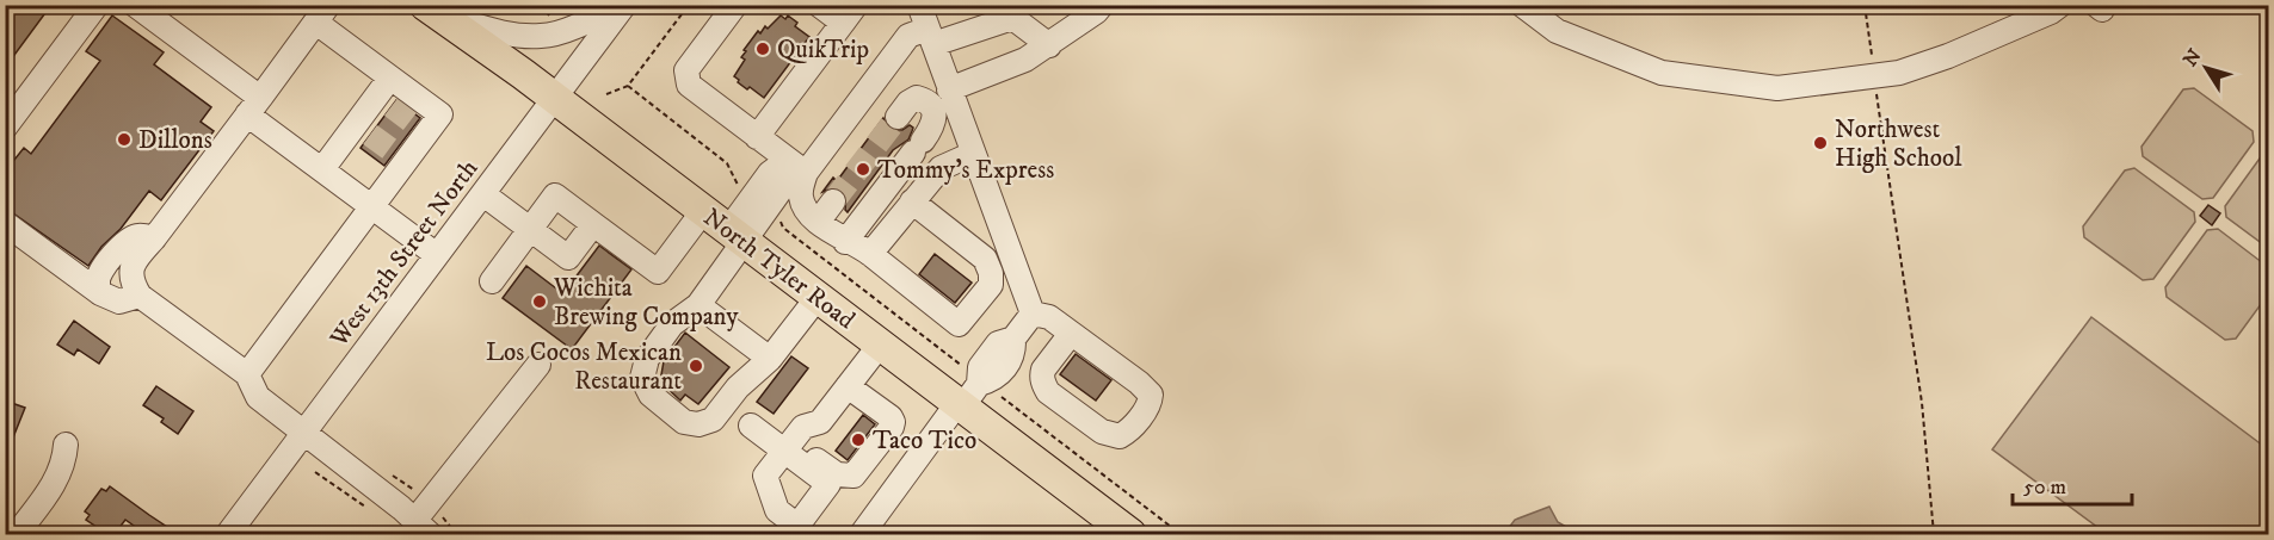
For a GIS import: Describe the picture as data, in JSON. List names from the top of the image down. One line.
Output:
{"streets":{"main road":["North Tyler Road"],"street":["West 13th Street North"]},"crossings":[["West 13th Street North","North Tyler Road"]],"places":["QuikTrip","Dillons","Northwest High School","Tommy's Express","Wichita Brewing Company","Los Cocos Mexican Restaurant","Taco Tico"],"scale_bar":"50 m","north":"top left"}
